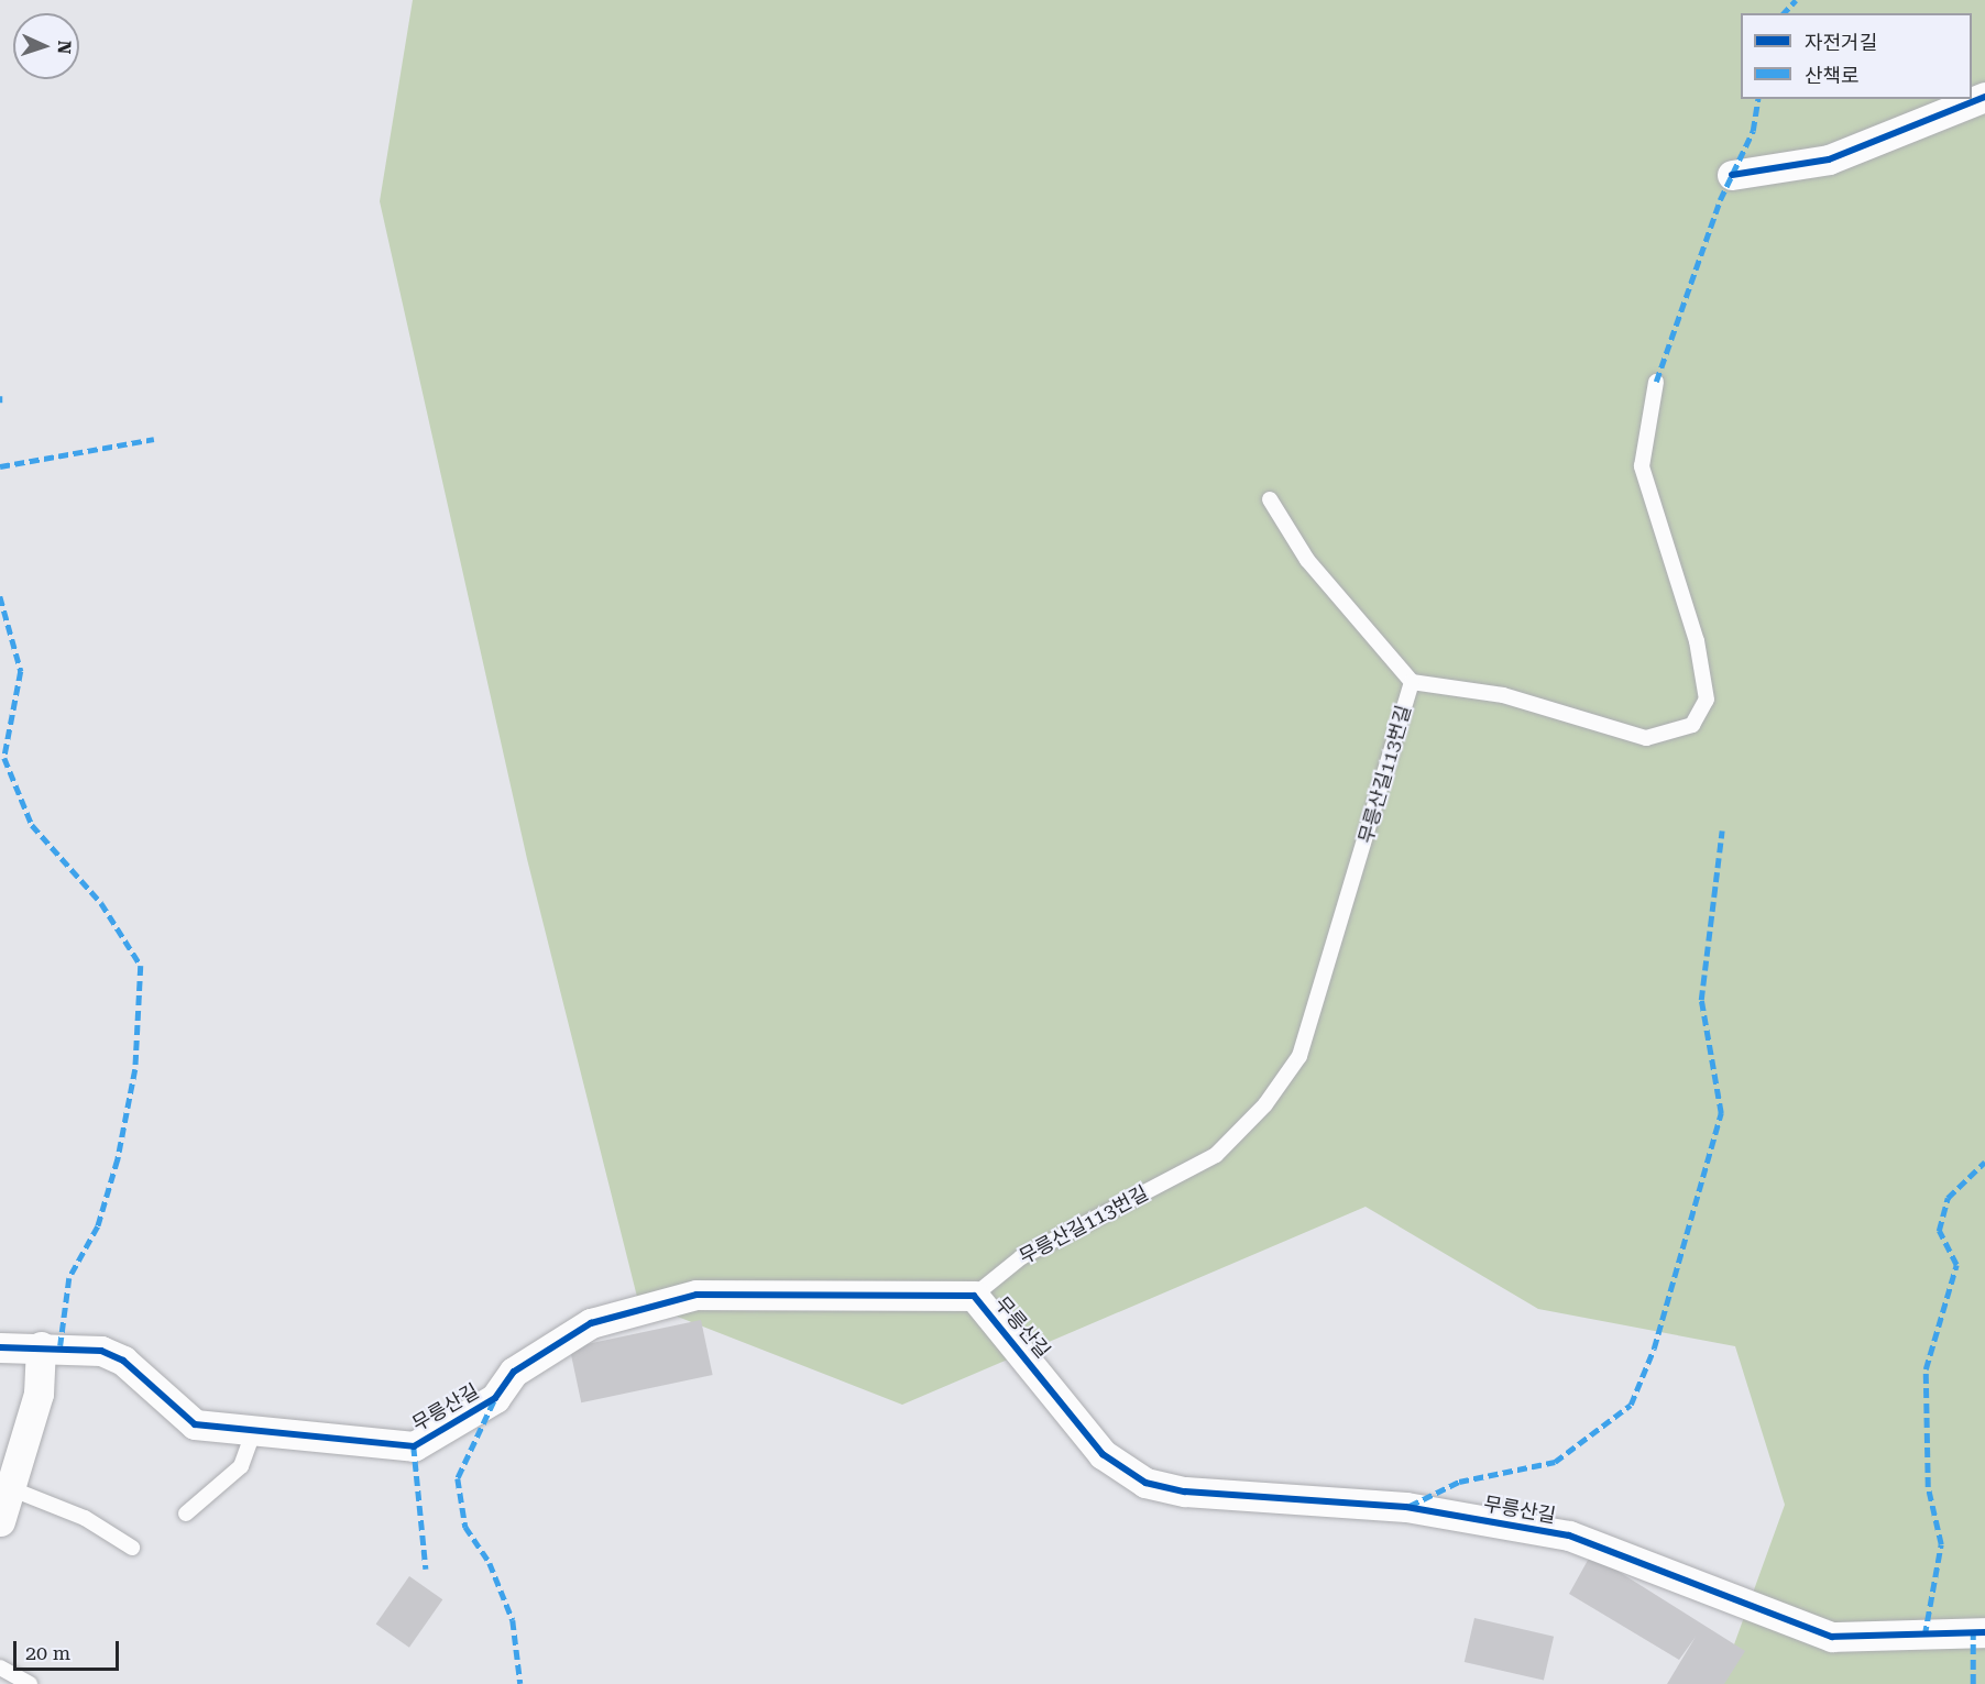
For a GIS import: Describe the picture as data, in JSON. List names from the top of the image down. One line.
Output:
{"streets":{"street":["무릉산길"],"lane":["무릉산길113번길"]},"crossings":[["무릉산길113번길","무릉산길"]],"legend":["자전거길","산책로"],"scale_bar":"20 m","north":"right"}
